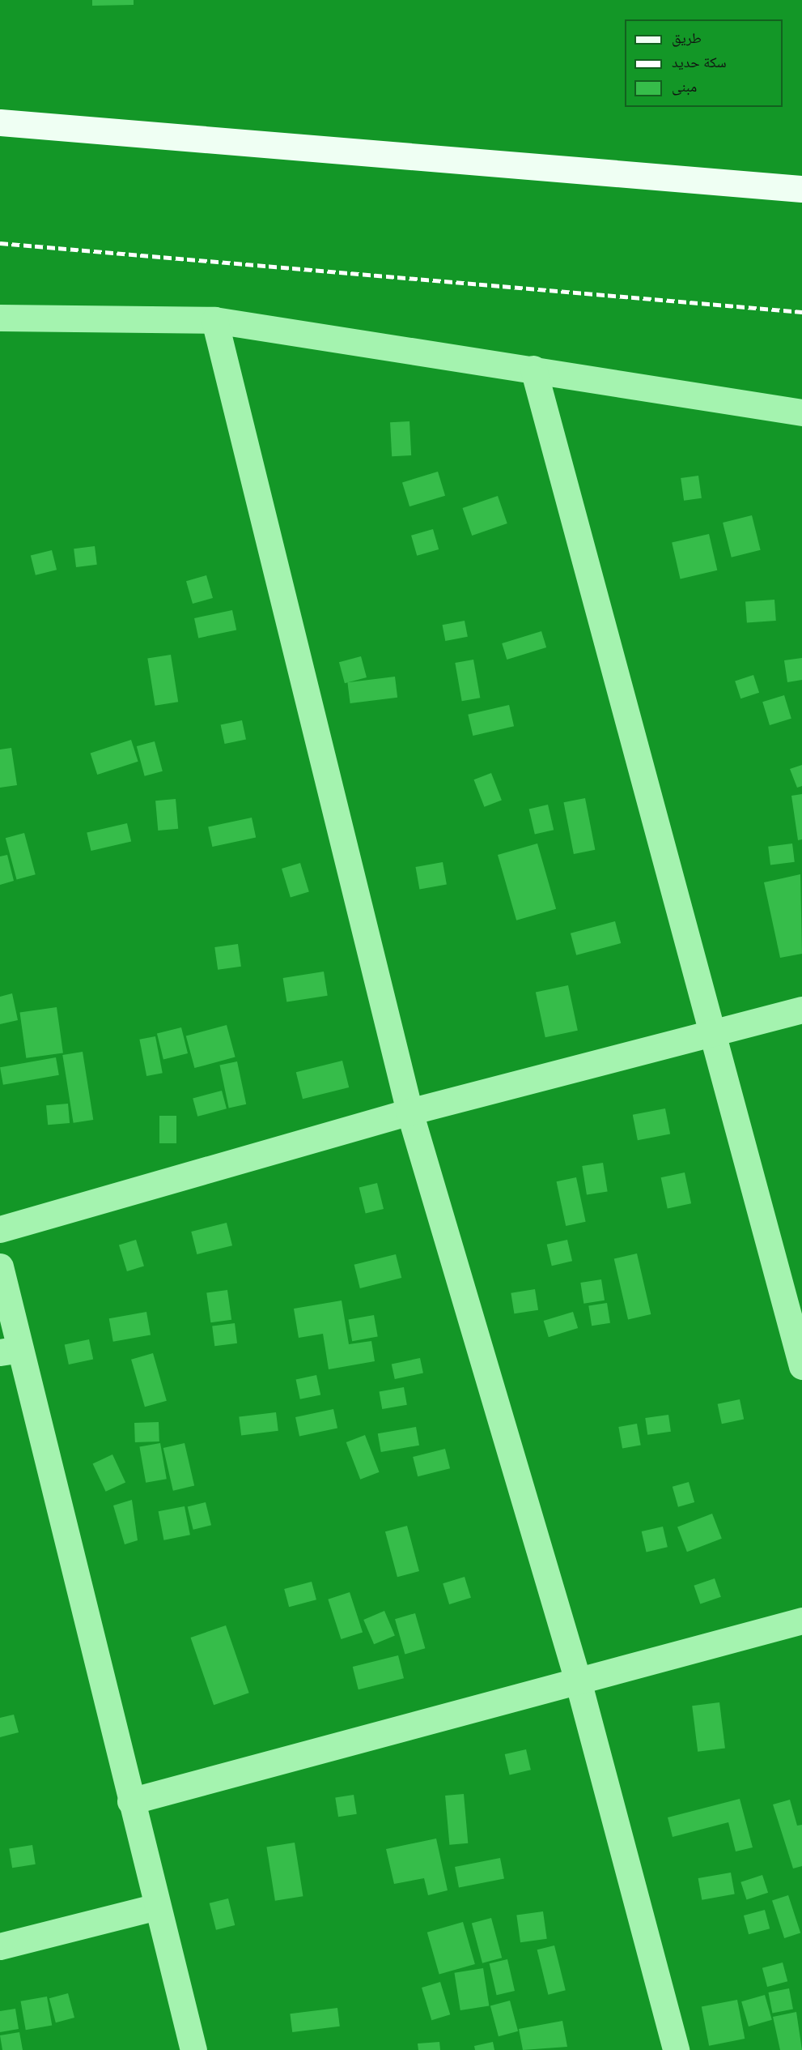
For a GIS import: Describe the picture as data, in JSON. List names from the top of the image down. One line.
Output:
{"legend":["طريق","سكة حديد","مبنى"]}
